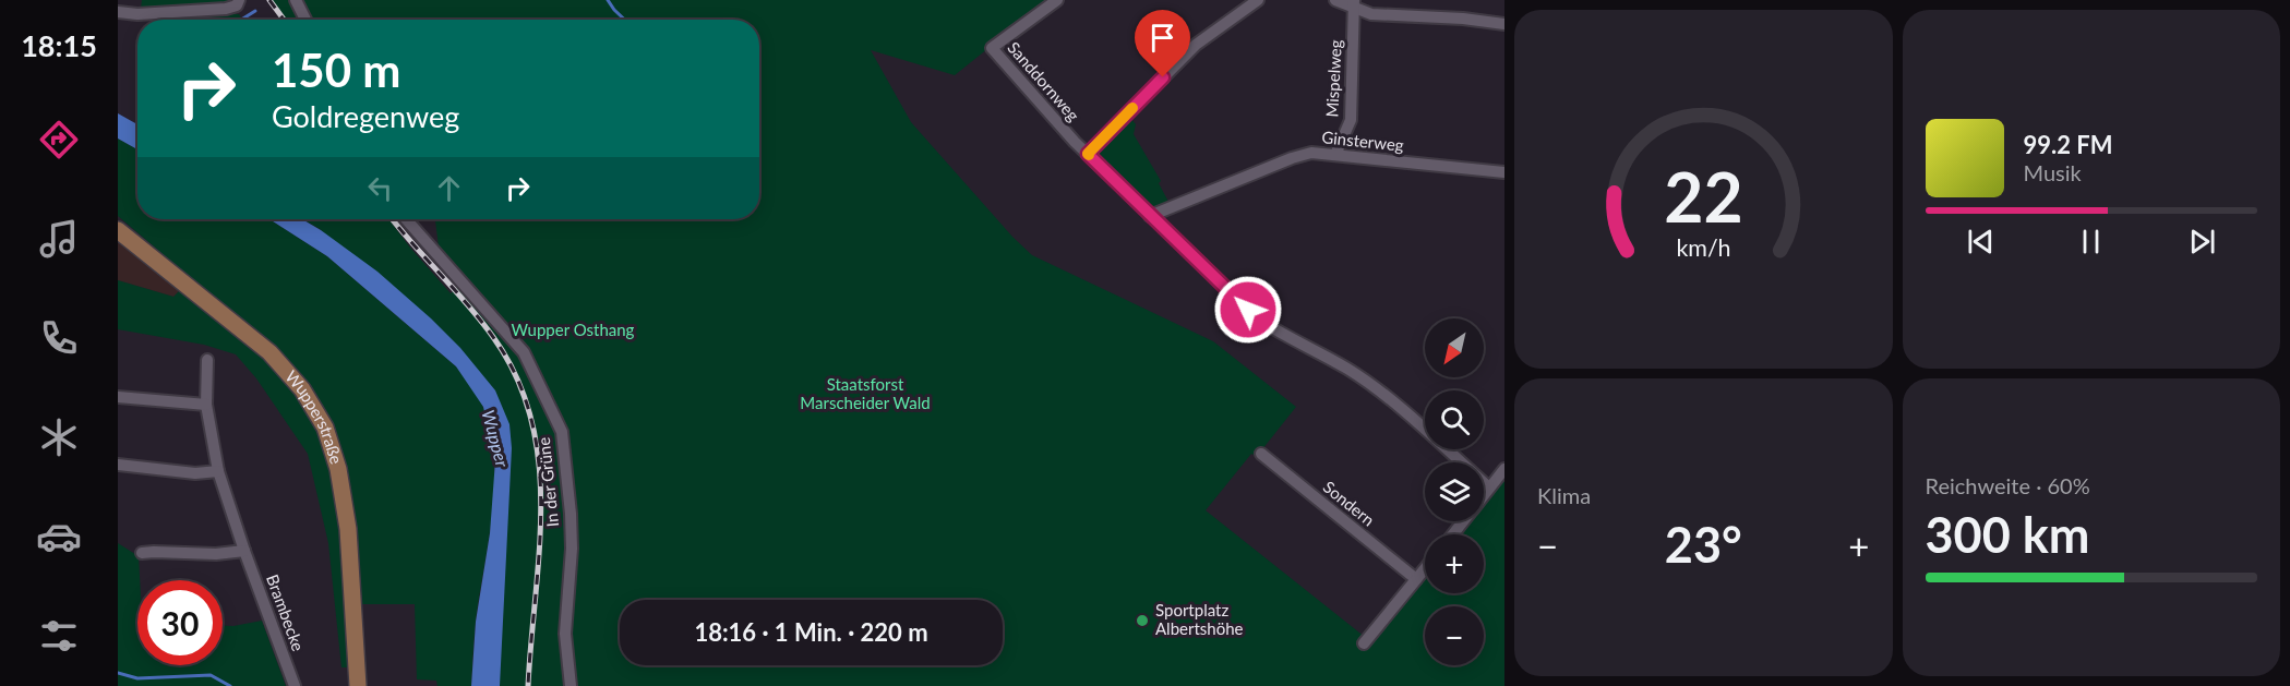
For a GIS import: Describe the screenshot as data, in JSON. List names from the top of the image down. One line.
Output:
{"streets":{"main road":["Wupperstraße"],"street":["Mispelweg","Sanddornweg","Ginsterweg","In der Grüne","Sondern","Brambecke"]},"crossings":[["Mispelweg","Ginsterweg"],["Sanddornweg","Ginsterweg"]],"water":["Wupper"],"parks":["Wupper Osthang","Staatsforst Marscheider Wald"],"places":["Sportplatz Albertshöhe"],"north":"bottom left","page":{"tabs":"18:15","turn":["150 m","Goldregenweg"],"song":["99.2 FM","Musik"],"map_buttons":["+","−"],"tile":["Klima",["Reichweite · 60%","300 km"]],"heat":["−","23°","+"],"limit":"30","trip":"18:16 · 1 Min. · 220 m","gauge":["22","km/h"]}}
